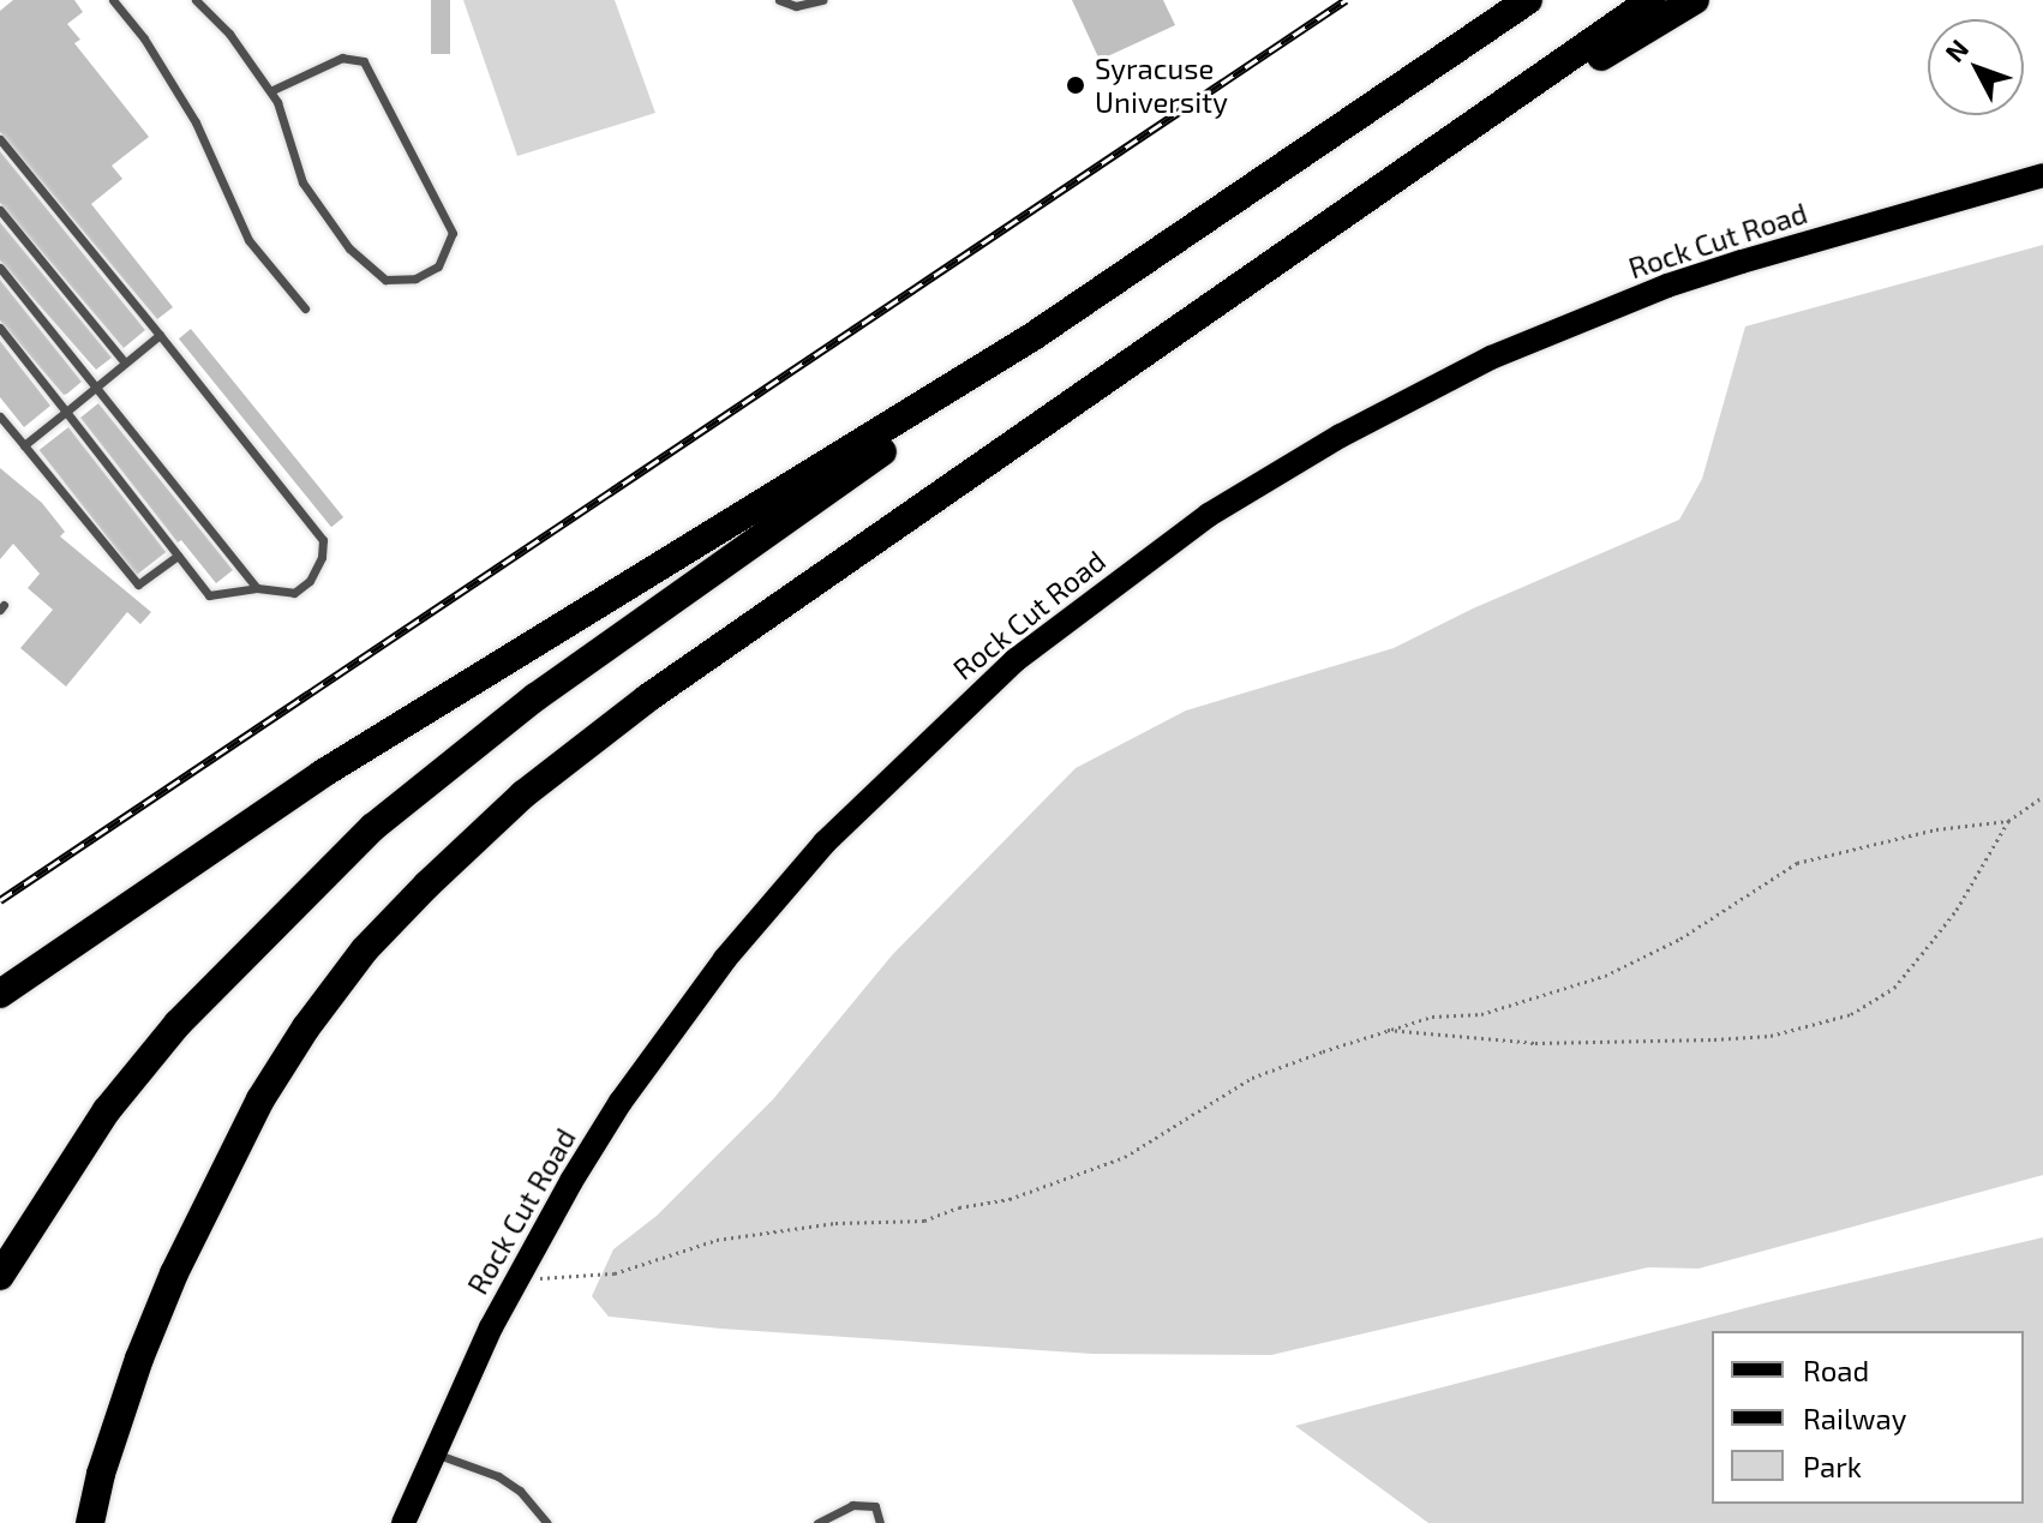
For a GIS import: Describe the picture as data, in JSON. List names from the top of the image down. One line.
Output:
{"streets":{"main road":["Rock Cut Road"]},"places":["Syracuse University"],"legend":["Road","Railway","Park"],"north":"top left"}
